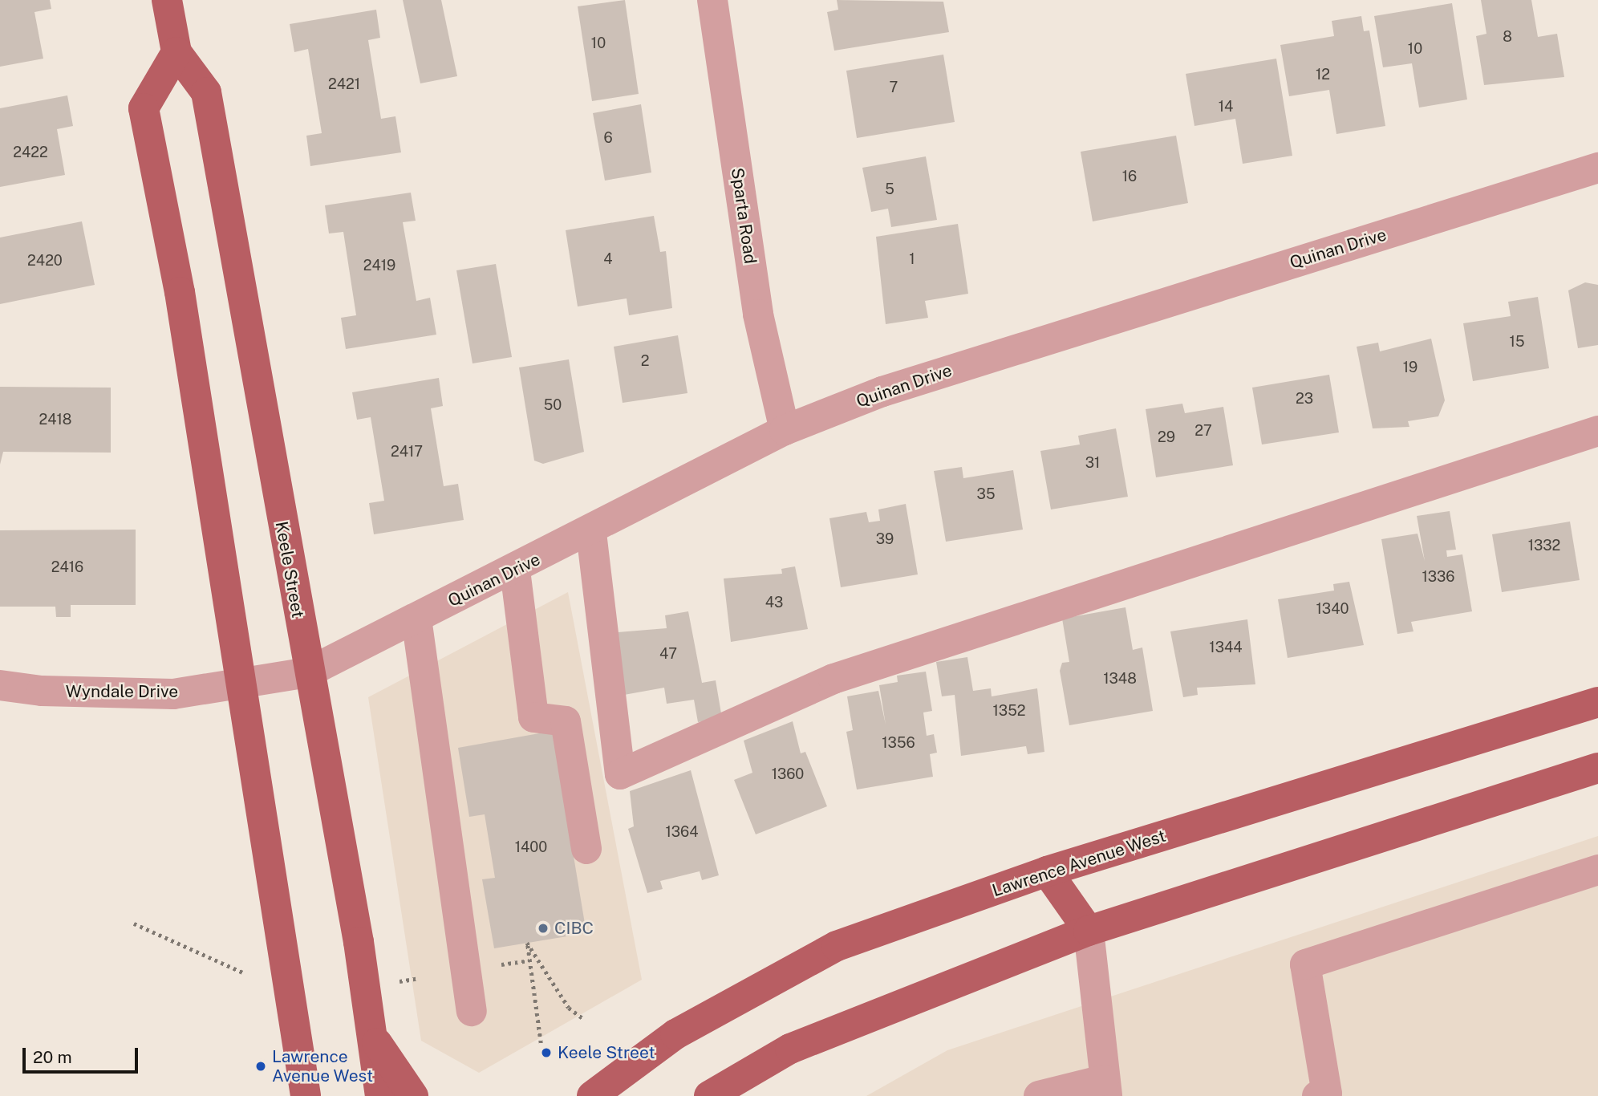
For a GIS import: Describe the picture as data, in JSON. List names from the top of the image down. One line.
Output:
{"streets":{"main road":["Keele Street","Lawrence Avenue West"],"street":["Sparta Road","Quinan Drive","Wyndale Drive"]},"crossings":[["Sparta Road","Quinan Drive"],["Quinan Drive","Keele Street"],["Quinan Drive","Wyndale Drive"]],"places":["CIBC","Keele Street","Lawrence Avenue West"],"house_numbers":["8","10","10","12","2421","7","14","6","2422","16","5","4","1","2420","2419","15","2","19","23","50","2418","27","29","2417","31","35","39","1332","2416","1336","43","1340","1344","47","1348","1352","1356","1360","1364","1400"],"scale_bar":"20 m"}
